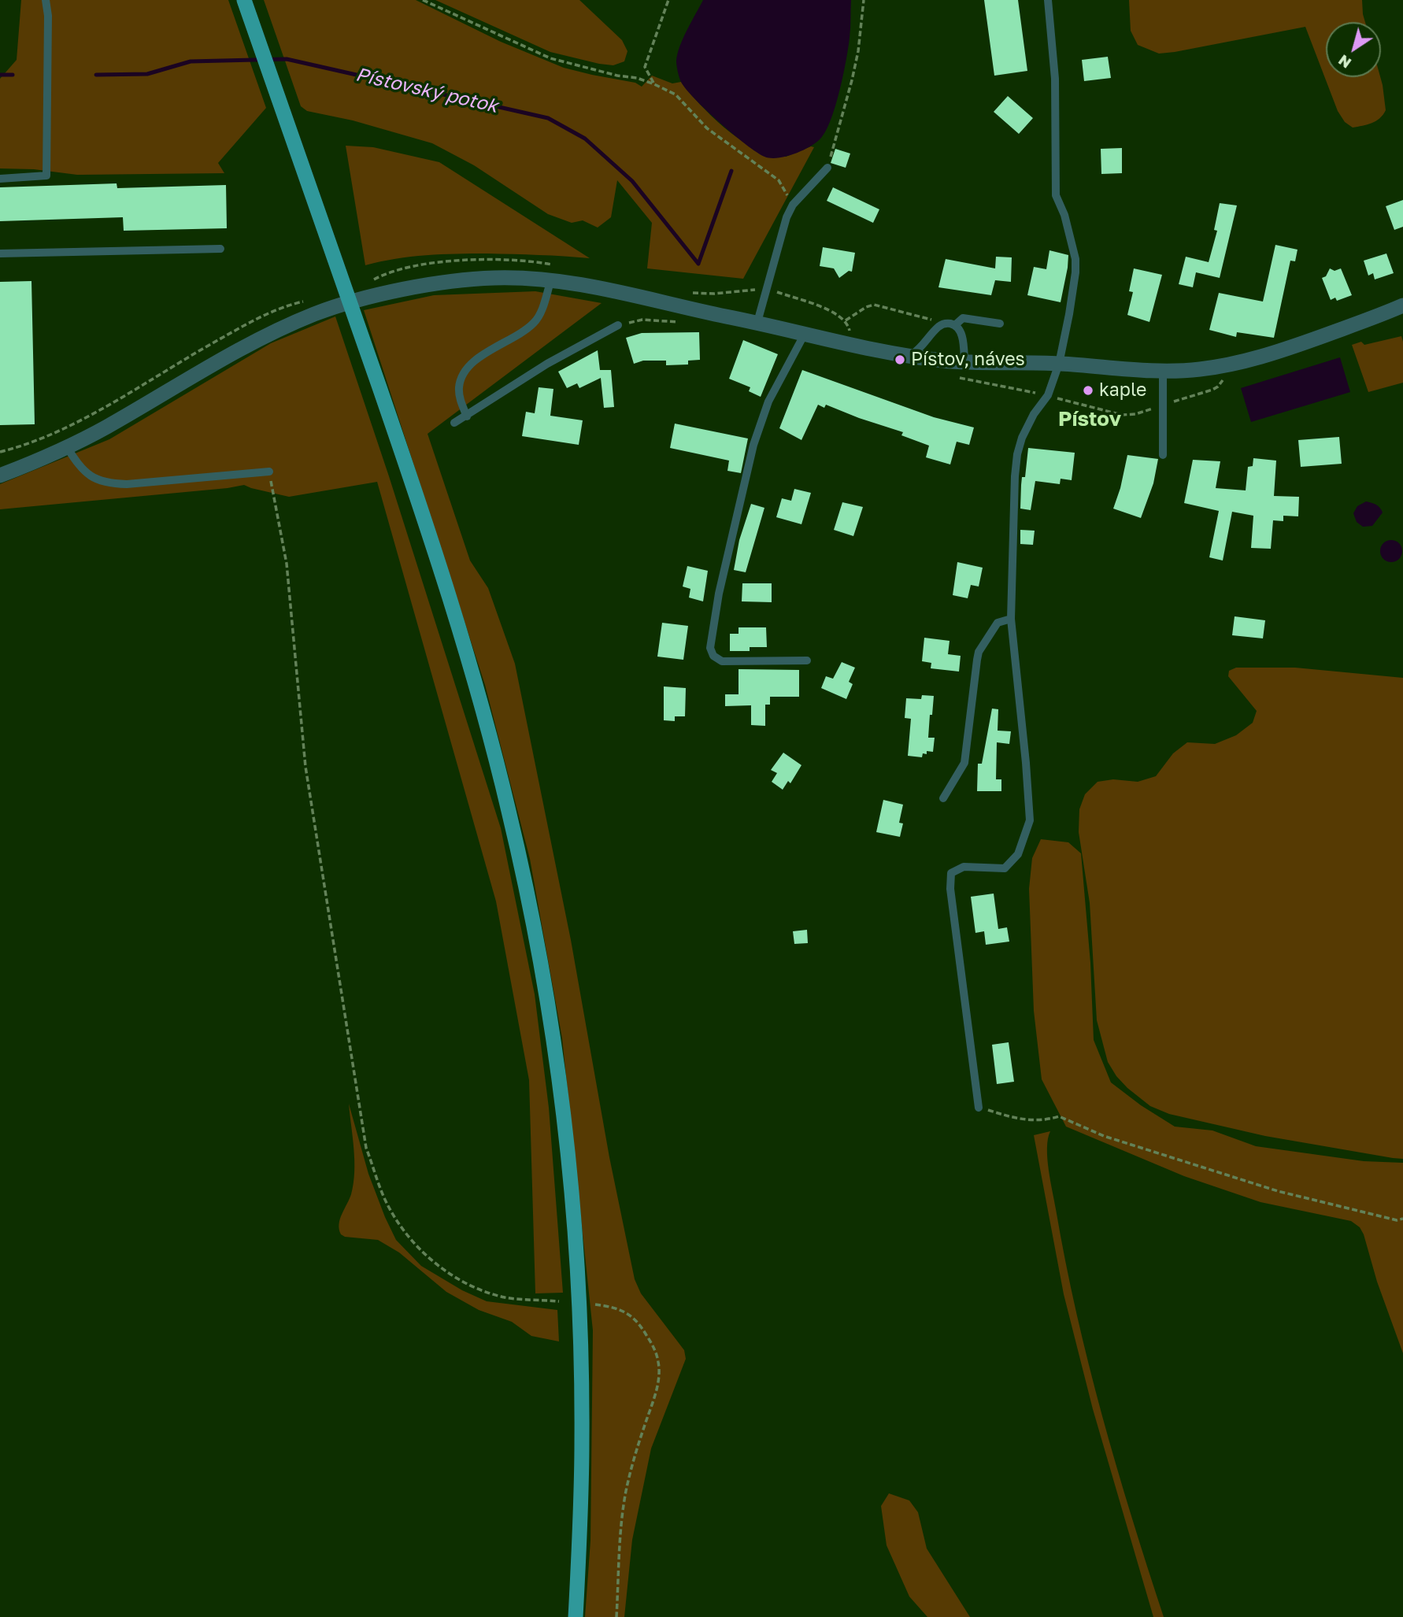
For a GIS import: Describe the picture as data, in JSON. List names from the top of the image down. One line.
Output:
{"districts":["Pístov"],"water":["Pístovský potok"],"places":["Pístov, náves","kaple"],"north":"bottom left"}
